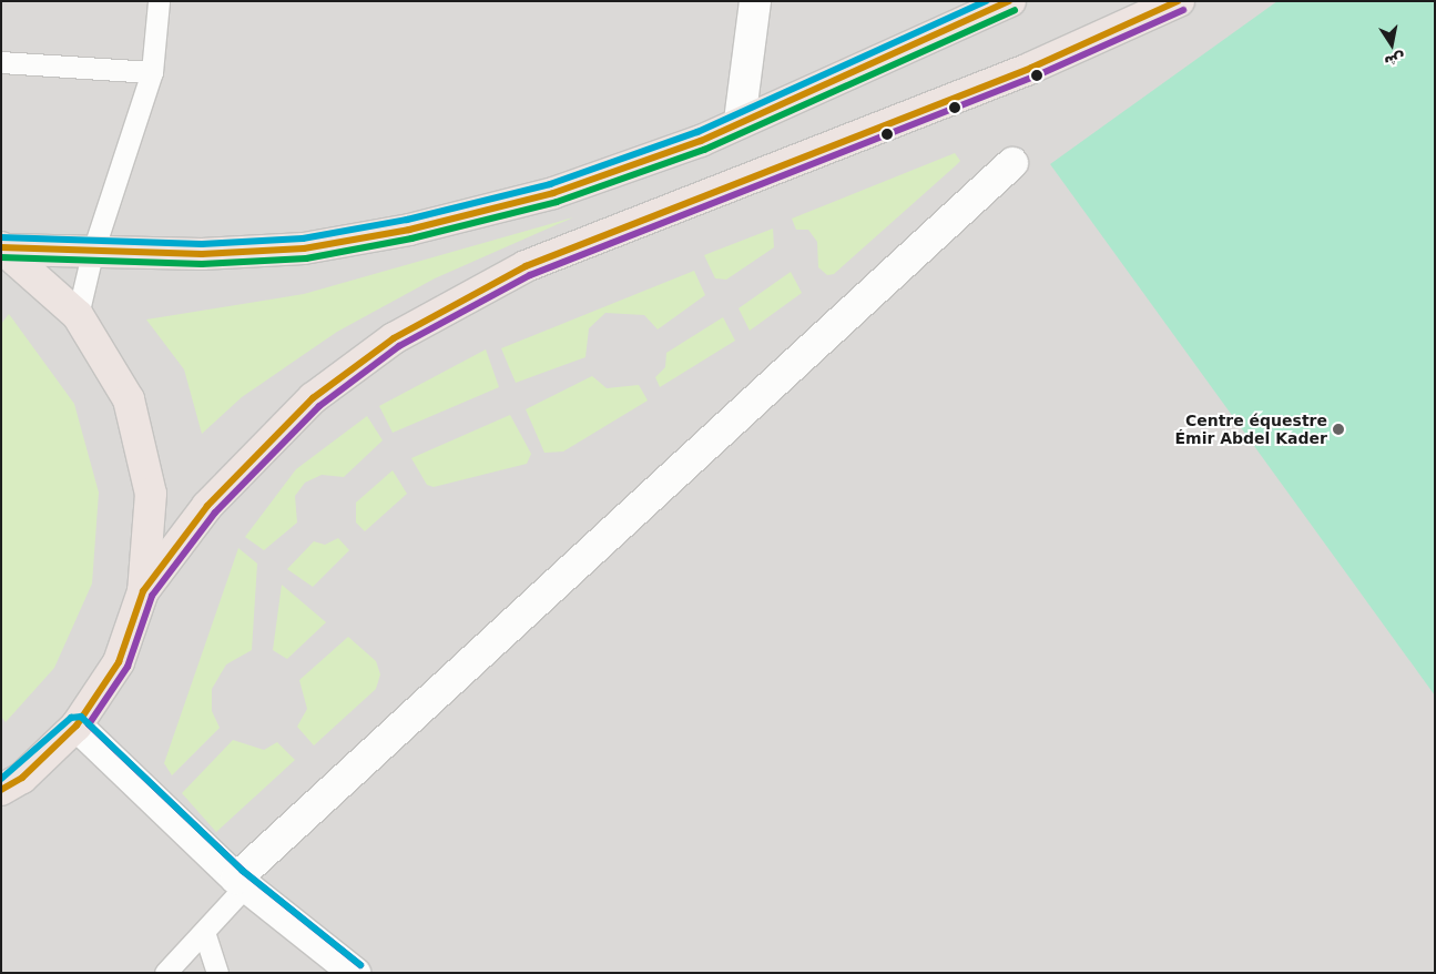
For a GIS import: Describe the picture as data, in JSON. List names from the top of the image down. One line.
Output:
{"places":["Centre équestre Émir Abdel Kader"],"north":"bottom"}
